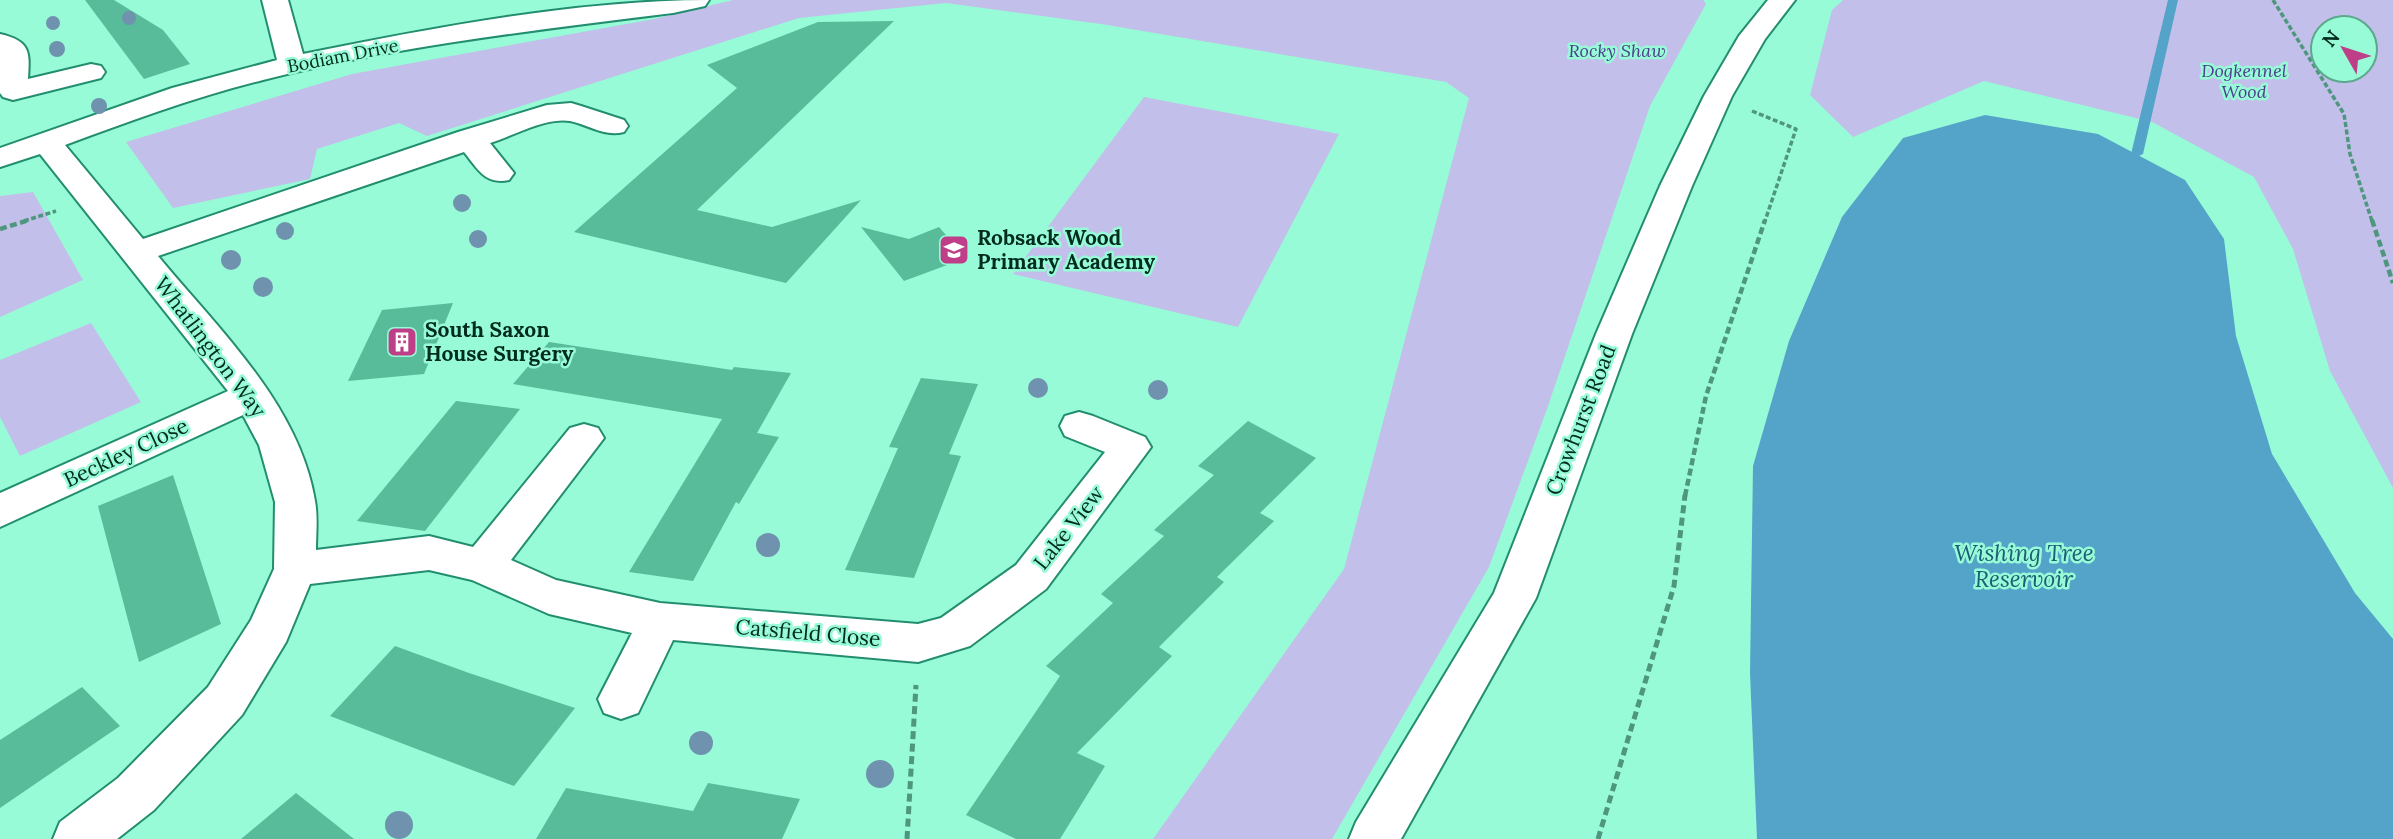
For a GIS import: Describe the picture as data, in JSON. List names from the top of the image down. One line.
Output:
{"streets":{"street":["Bodiam Drive","Whatlington Way","Crowhurst Road","Beckley Close","Lake View","Catsfield Close"]},"crossings":[["Bodiam Drive","Whatlington Way"],["Whatlington Way","Beckley Close"],["Whatlington Way","Catsfield Close"],["Lake View","Catsfield Close"]],"water":["Wishing Tree Reservoir"],"parks":["Rocky Shaw","Dogkennel Wood"],"places":{"school or university":["Robsack Wood Primary Academy"],"building":["South Saxon House Surgery"]},"north":"top left"}
